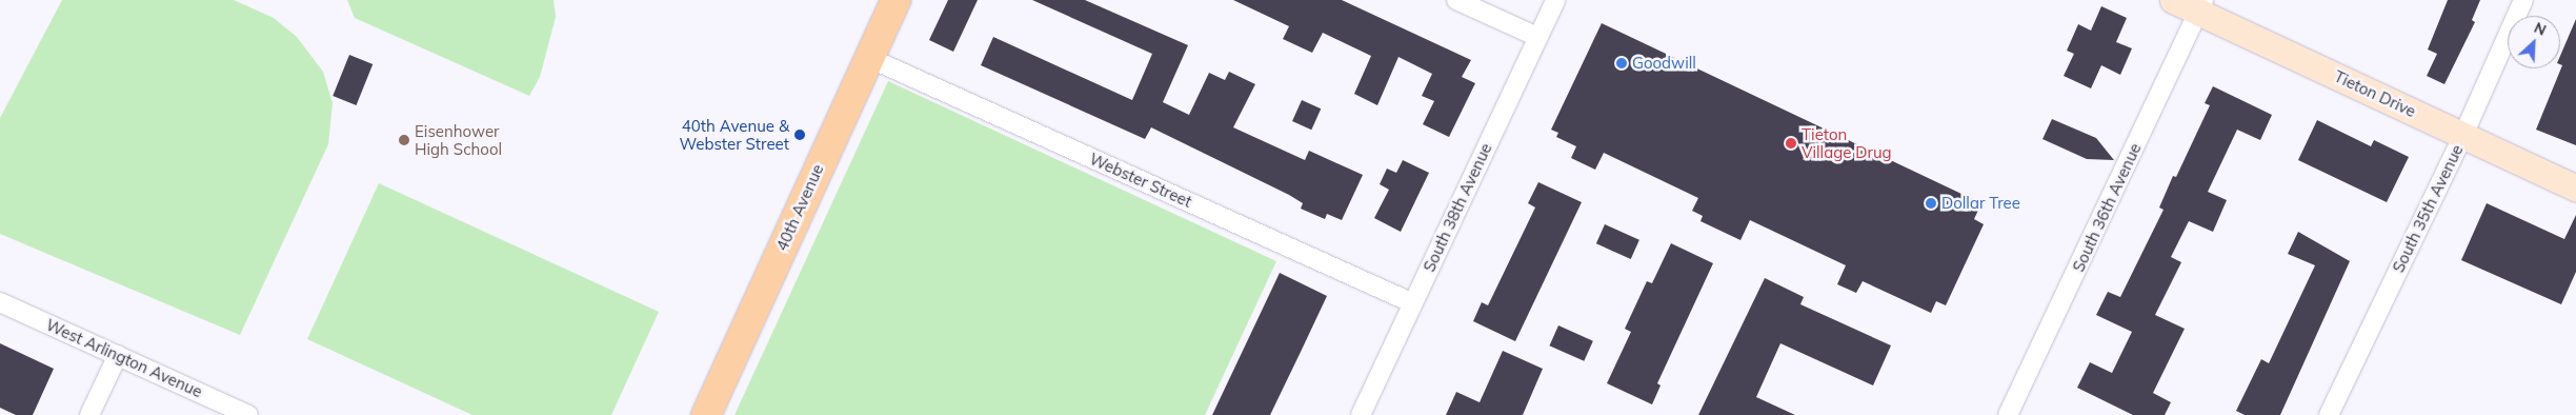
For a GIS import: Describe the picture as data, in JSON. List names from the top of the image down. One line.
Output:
{"streets":{"main road":["Tieton Drive","40th Avenue"],"street":["Webster Street","South 38th Avenue","South 36th Avenue","South 35th Avenue","West Arlington Avenue"]},"crossings":[["Tieton Drive","South 36th Avenue"],["Tieton Drive","South 35th Avenue"],["Webster Street","40th Avenue"],["Webster Street","South 38th Avenue"]],"places":["Goodwill","40th Avenue & Webster Street","Eisenhower High School","Tieton Village Drug","Dollar Tree"],"north":"top right"}
